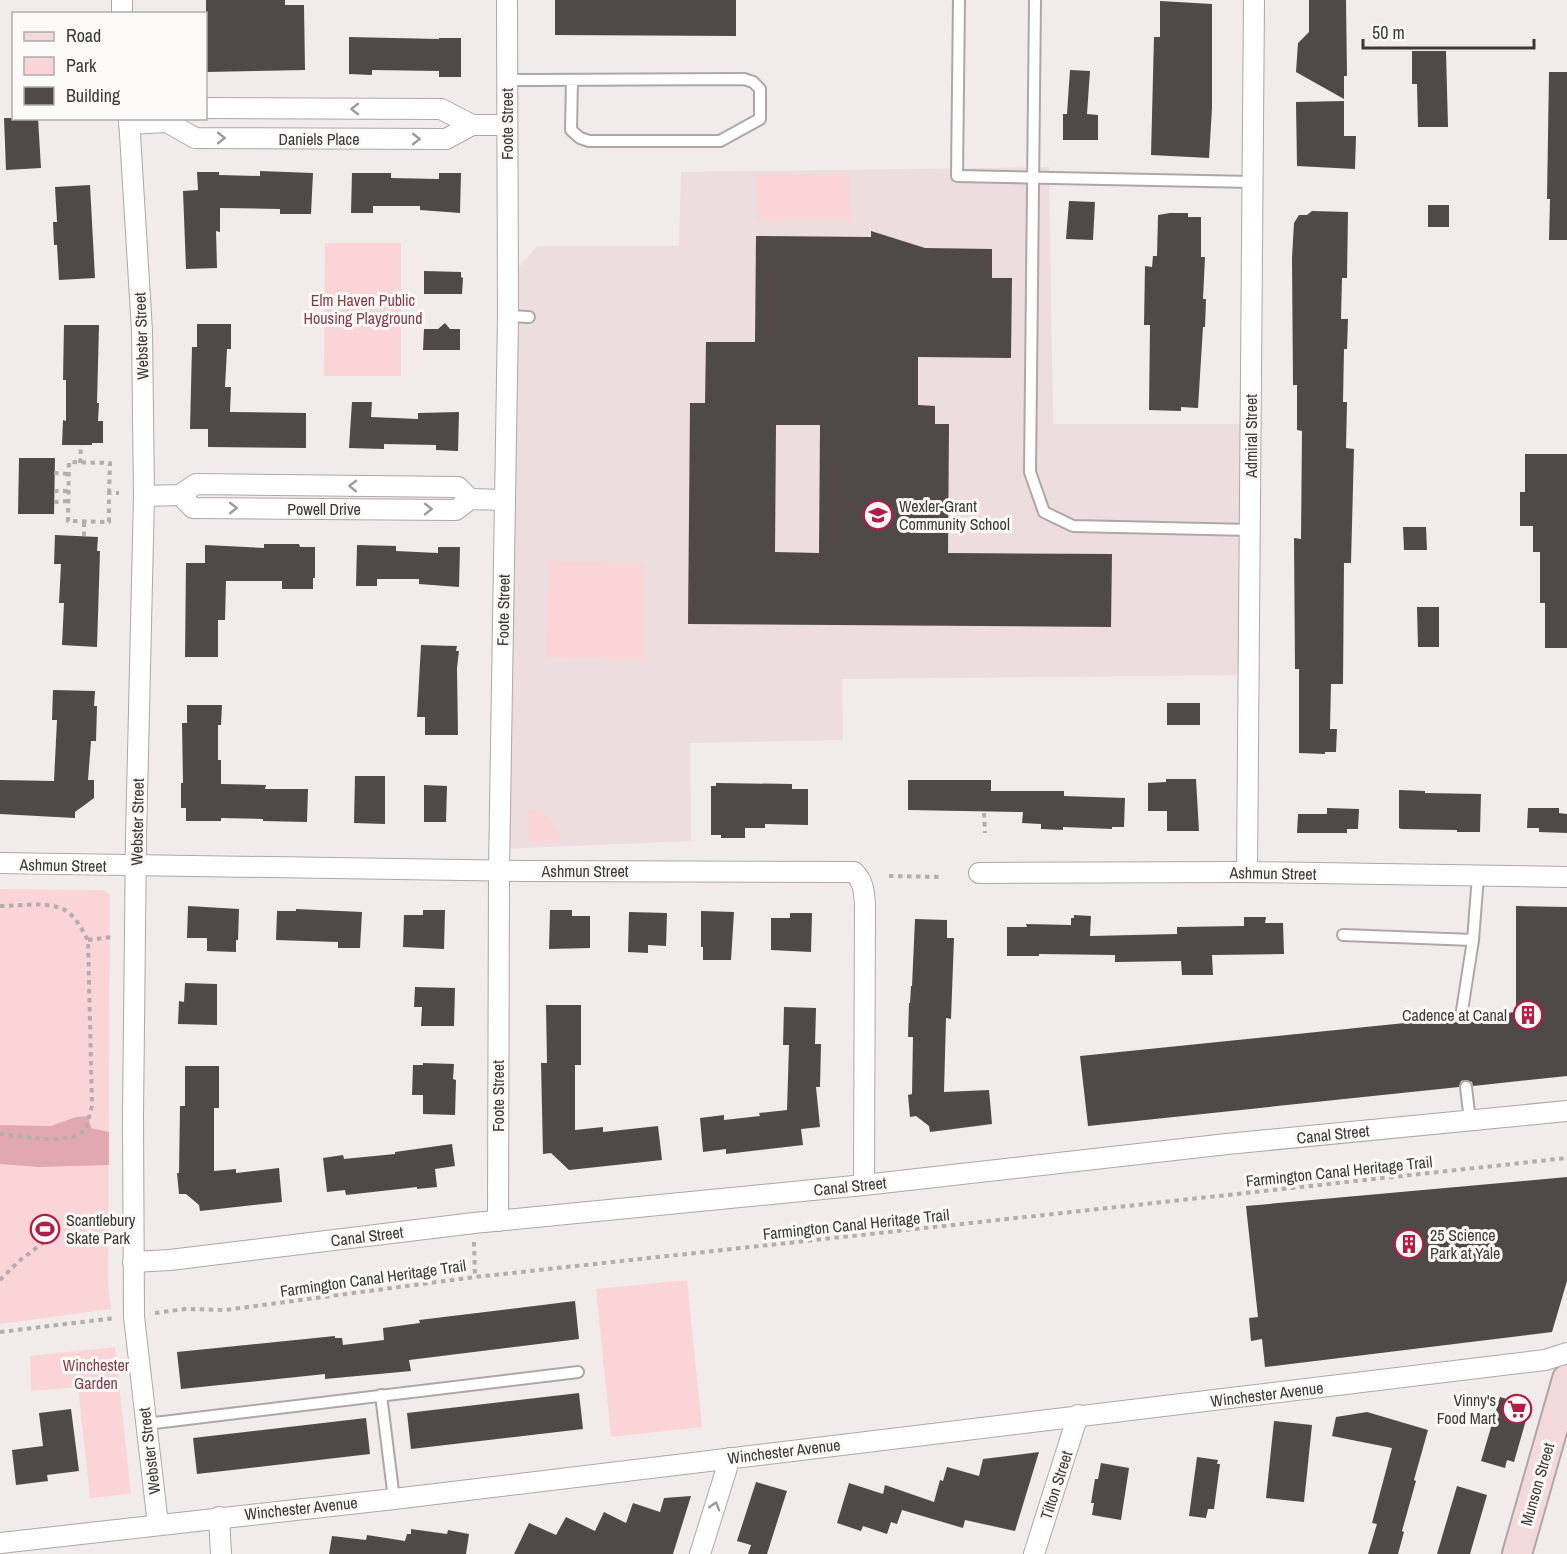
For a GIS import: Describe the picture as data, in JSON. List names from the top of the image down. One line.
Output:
{"streets":{"main road":["Munson Street"],"street":["Foote Street","Daniels Place","Webster Street","Admiral Street","Powell Drive","Ashmun Street","Canal Street","Winchester Avenue","Tilton Street"],"path":["Farmington Canal Heritage Trail"]},"crossings":[["Foote Street","Daniels Place"],["Foote Street","Powell Drive"],["Foote Street","Ashmun Street"],["Foote Street","Canal Street"],["Daniels Place","Webster Street"],["Webster Street","Powell Drive"],["Webster Street","Ashmun Street"],["Webster Street","Canal Street"],["Webster Street","Winchester Avenue"],["Admiral Street","Ashmun Street"],["Ashmun Street","Canal Street"],["Winchester Avenue","Tilton Street"]],"parks":["Elm Haven Public Housing Playground","Winchester Garden"],"places":{"school or university":["Wexler-Grant Community School"],"building":["Cadence at Canal","25 Science Park at Yale"],"sports":["Scantlebury Skate Park"],"supermarket":["Vinny's Food Mart"]},"legend":["Road","Park","Building"],"scale_bar":"50 m"}
